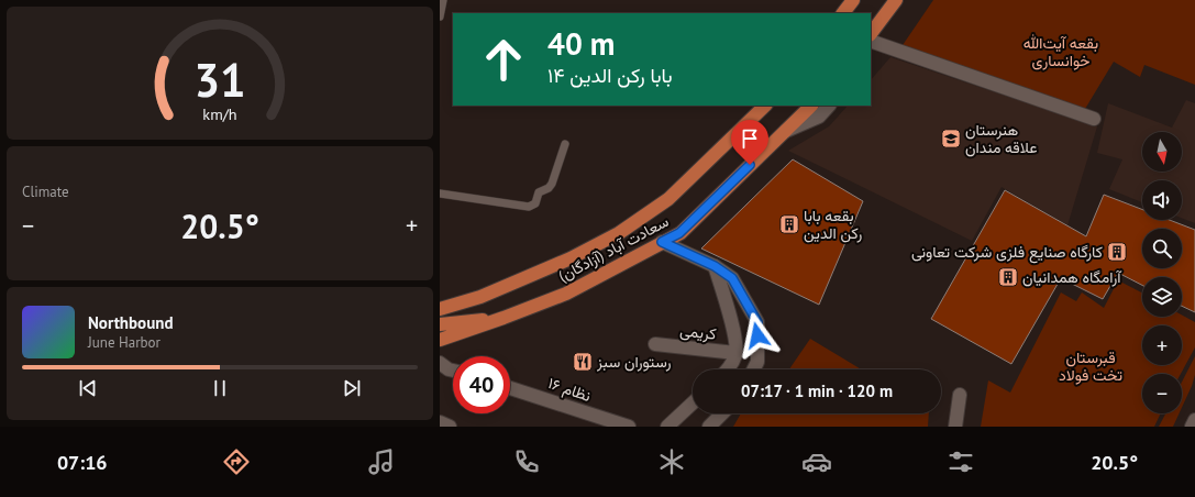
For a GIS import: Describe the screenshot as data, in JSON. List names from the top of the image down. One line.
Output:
{"streets":{"main road":["سعادت آباد (آزادگان)"],"street":["کریمی","نظام ۱۶"]},"parks":["بقعه آیت‌الله خوانساری","قبرستان تخت فولاد"],"places":{"school or university":["هنرستان علاقه مندان"],"building":["بقعه بابا رکن الدین","کارگاه صنایع فلزی شرکت تعاونی","آرامگاه همدانیان"],"restaurant":["رستوران سبز"]},"north":"bottom","page":{"turn":["40 m","بابا رکن الدین ۱۴"],"map_buttons":["+","−"],"tile":"Climate","heat":["−","20.5°","+"],"song":["Northbound","June Harbor"],"limit":"40","trip":"07:17 · 1 min · 120 m","tabs":["07:16","20.5°"],"gauge":["31","km/h"]}}
